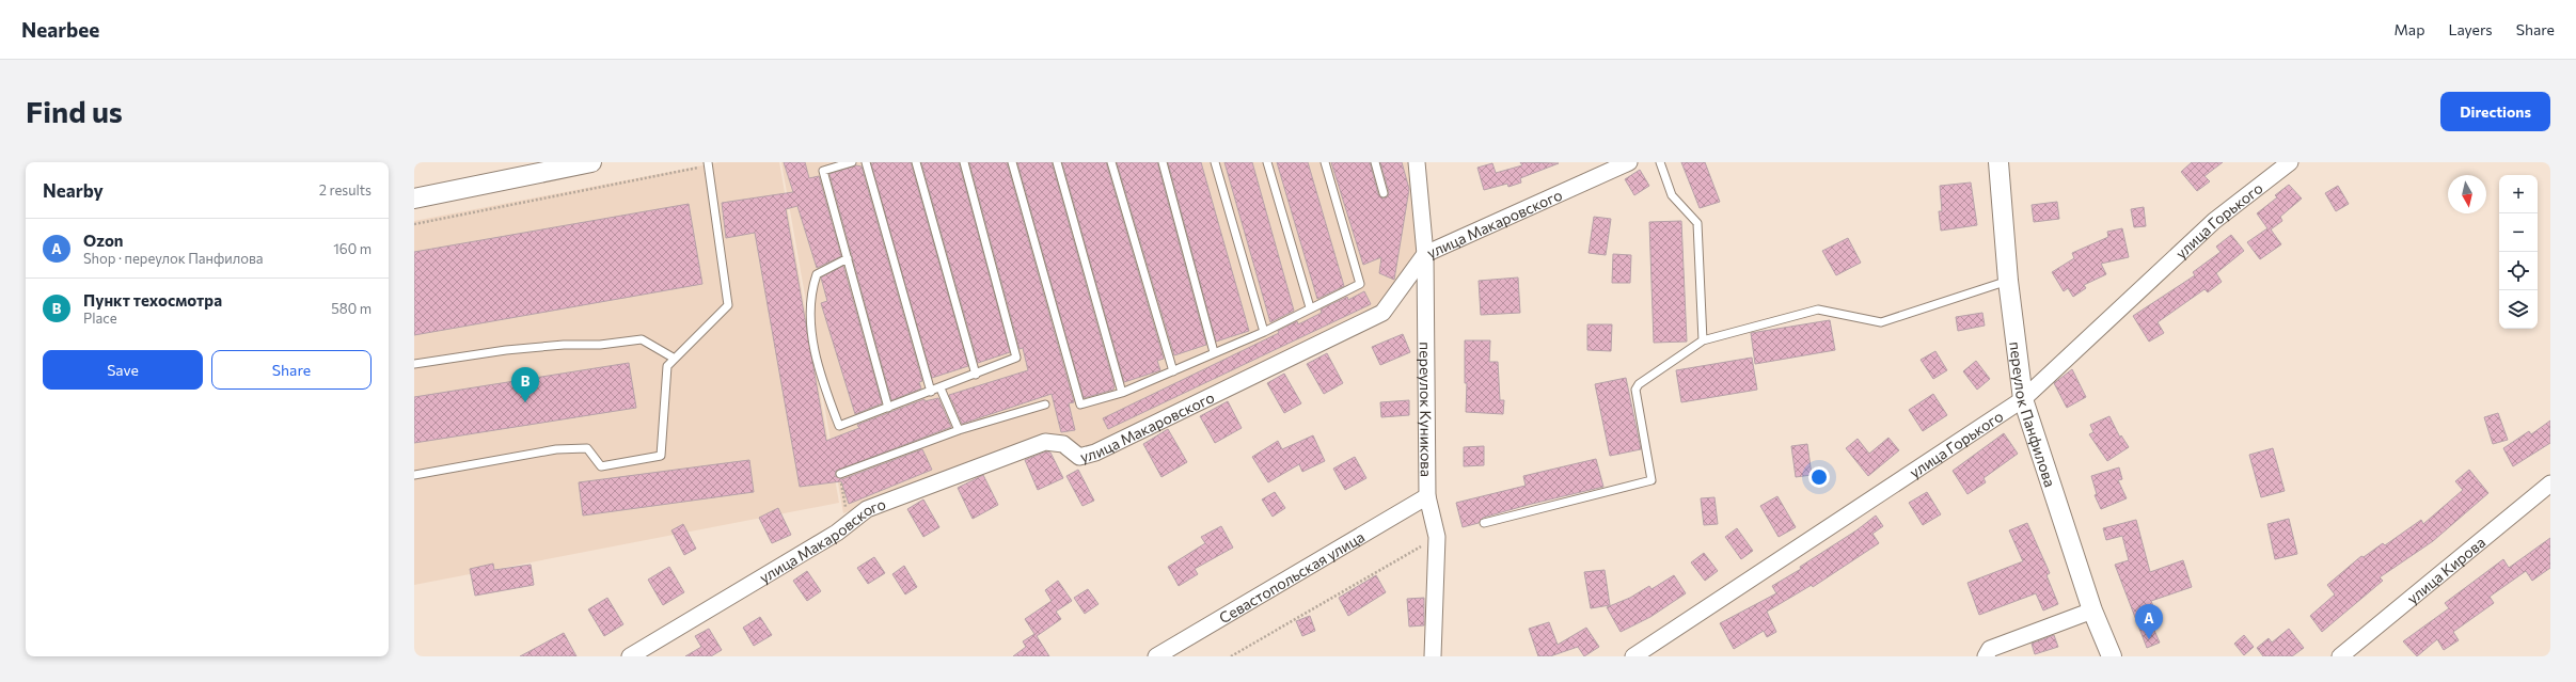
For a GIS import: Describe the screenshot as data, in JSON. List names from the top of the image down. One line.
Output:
{"streets":{"street":["улица Горького","улица Макаровского","переулок Куникова","переулок Панфилова","улица Кирова","Севастопольская улица"]},"crossings":[["улица Горького","переулок Панфилова"],["улица Макаровского","переулок Куникова"],["переулок Куникова","Севастопольская улица"]],"north":"bottom","page":{"header":"Nearbee","nav":["Map","Layers","Share"],"buttons":["Directions",["Save","Share"]],"title":"Find us","heading":["Nearby","2 results"],"map_buttons":["+","−"],"list":[{"mark":"A","name":"Ozon","note":"Shop · переулок Панфилова","value":"160 m"},{"mark":"B","name":"Пункт техосмотра","note":"Place","value":"580 m"}],"pins":["B","A"]}}
